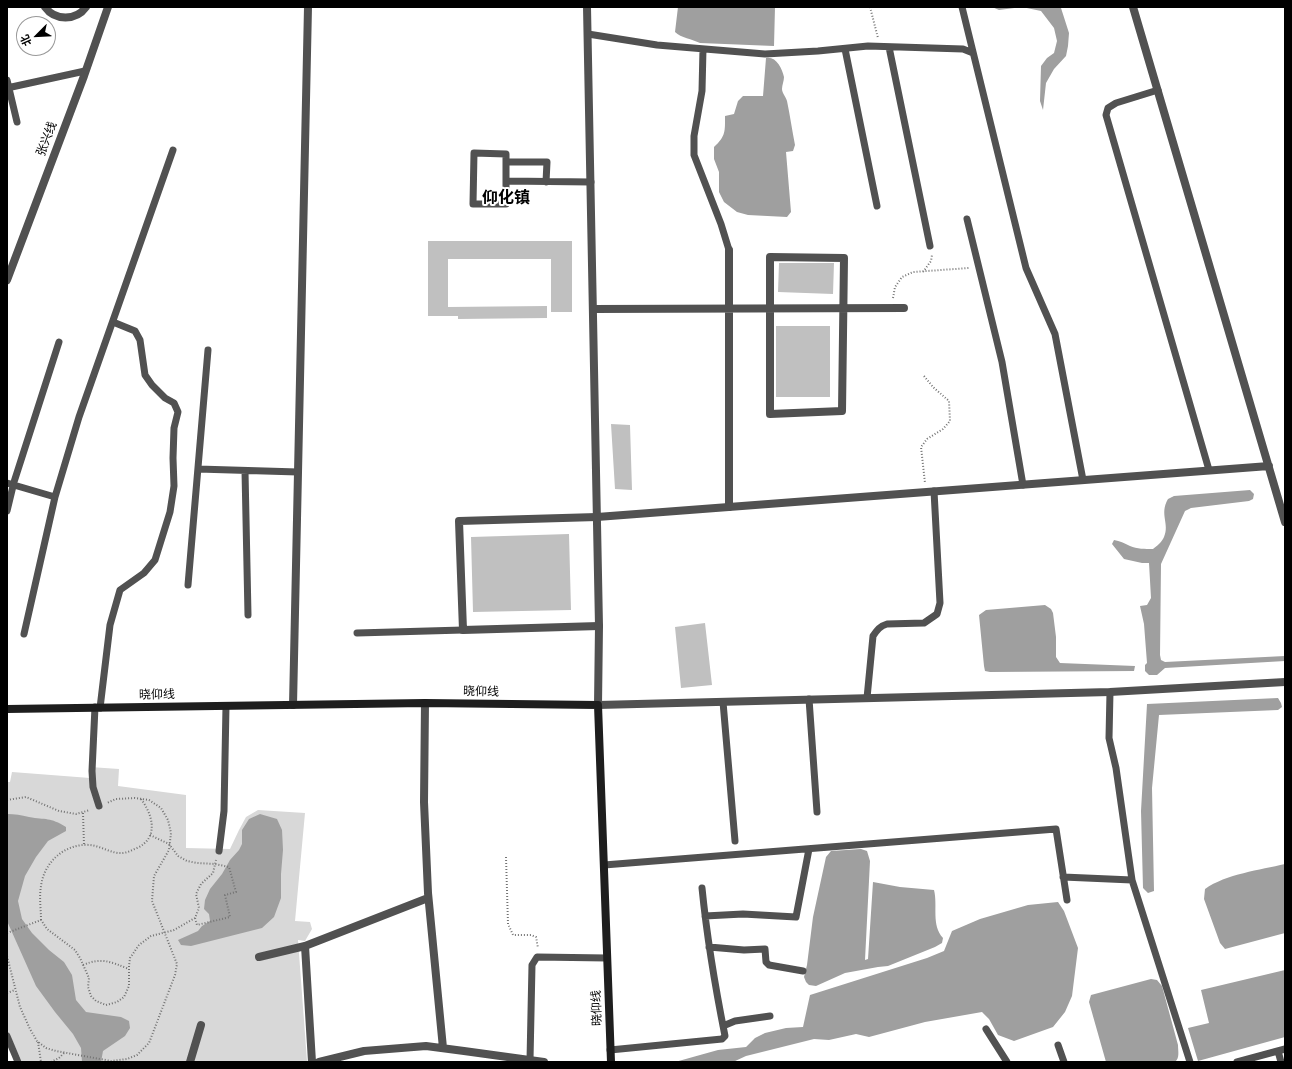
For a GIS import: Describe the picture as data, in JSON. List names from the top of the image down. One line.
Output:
{"streets":{"main road":["晓仰线"],"street":["张兴线"]},"districts":["仰化镇"],"north":"bottom left"}
